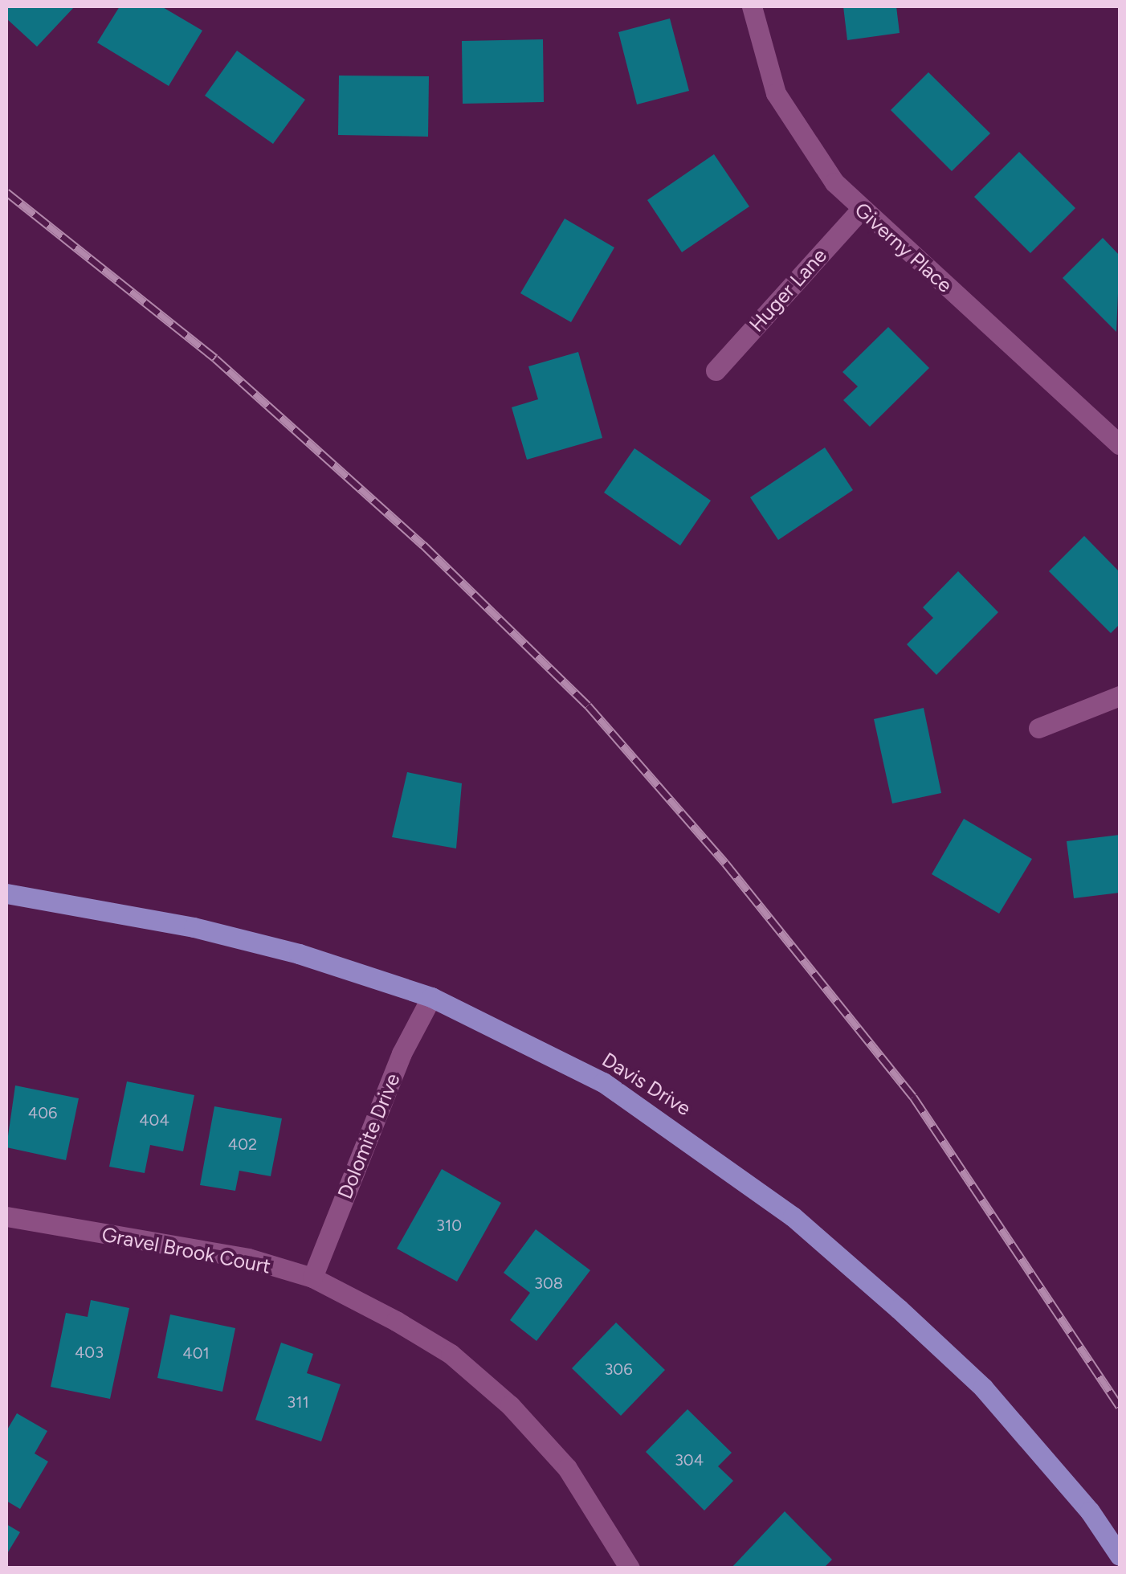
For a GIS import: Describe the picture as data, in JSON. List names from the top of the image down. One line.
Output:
{"streets":{"main road":["Davis Drive"],"street":["Giverny Place","Huger Lane","Dolomite Drive","Gravel Brook Court"]},"crossings":[["Giverny Place","Huger Lane"],["Davis Drive","Dolomite Drive"],["Dolomite Drive","Gravel Brook Court"]],"house_numbers":["406","404","402","310","308","403","401","306","311","304"]}
